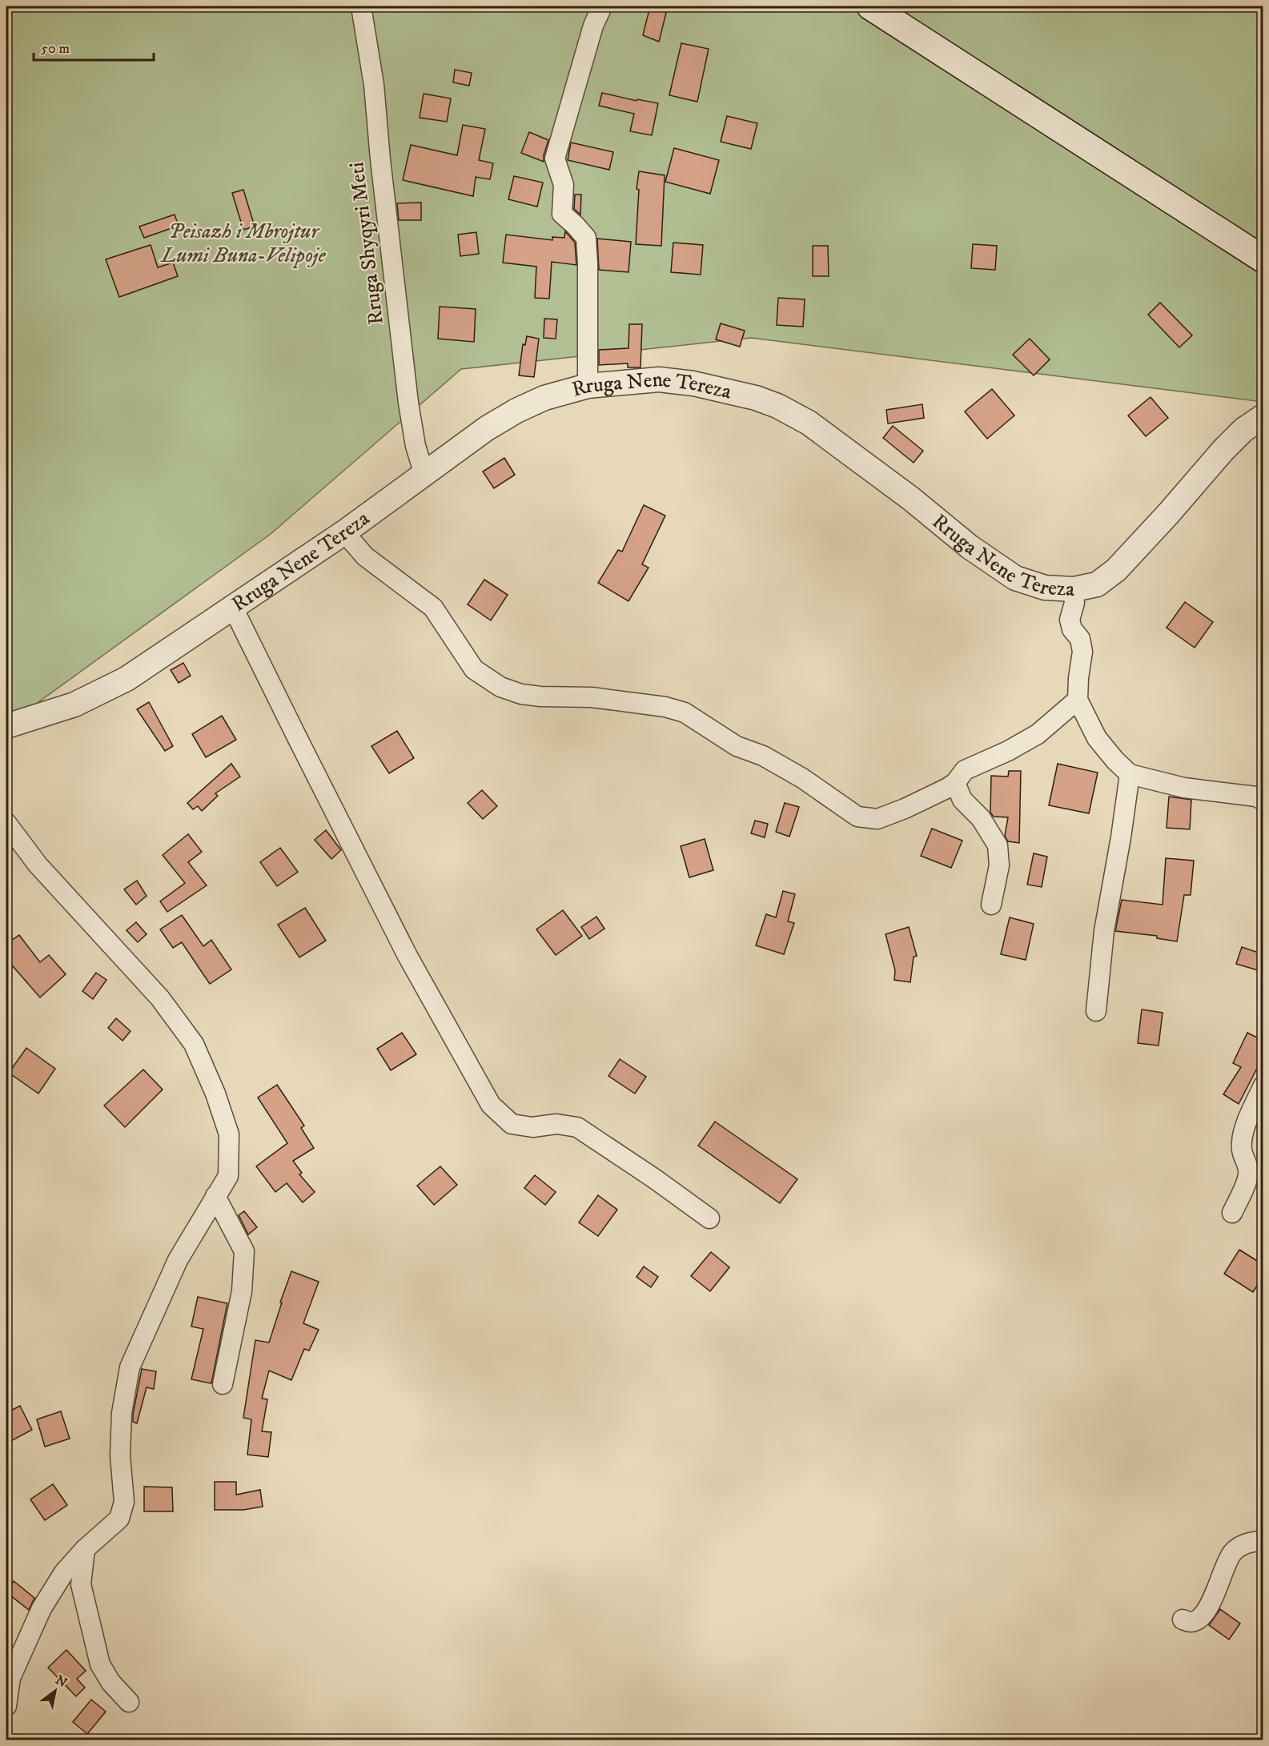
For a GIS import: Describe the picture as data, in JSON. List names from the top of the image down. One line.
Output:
{"streets":{"street":["Rruga Shyqyri Meti","Rruga Nene Tereza"]},"crossings":[["Rruga Shyqyri Meti","Rruga Nene Tereza"]],"parks":["Peisazh i Mbrojtur Lumi Buna-Velipoje"],"scale_bar":"50 m","north":"top right"}
